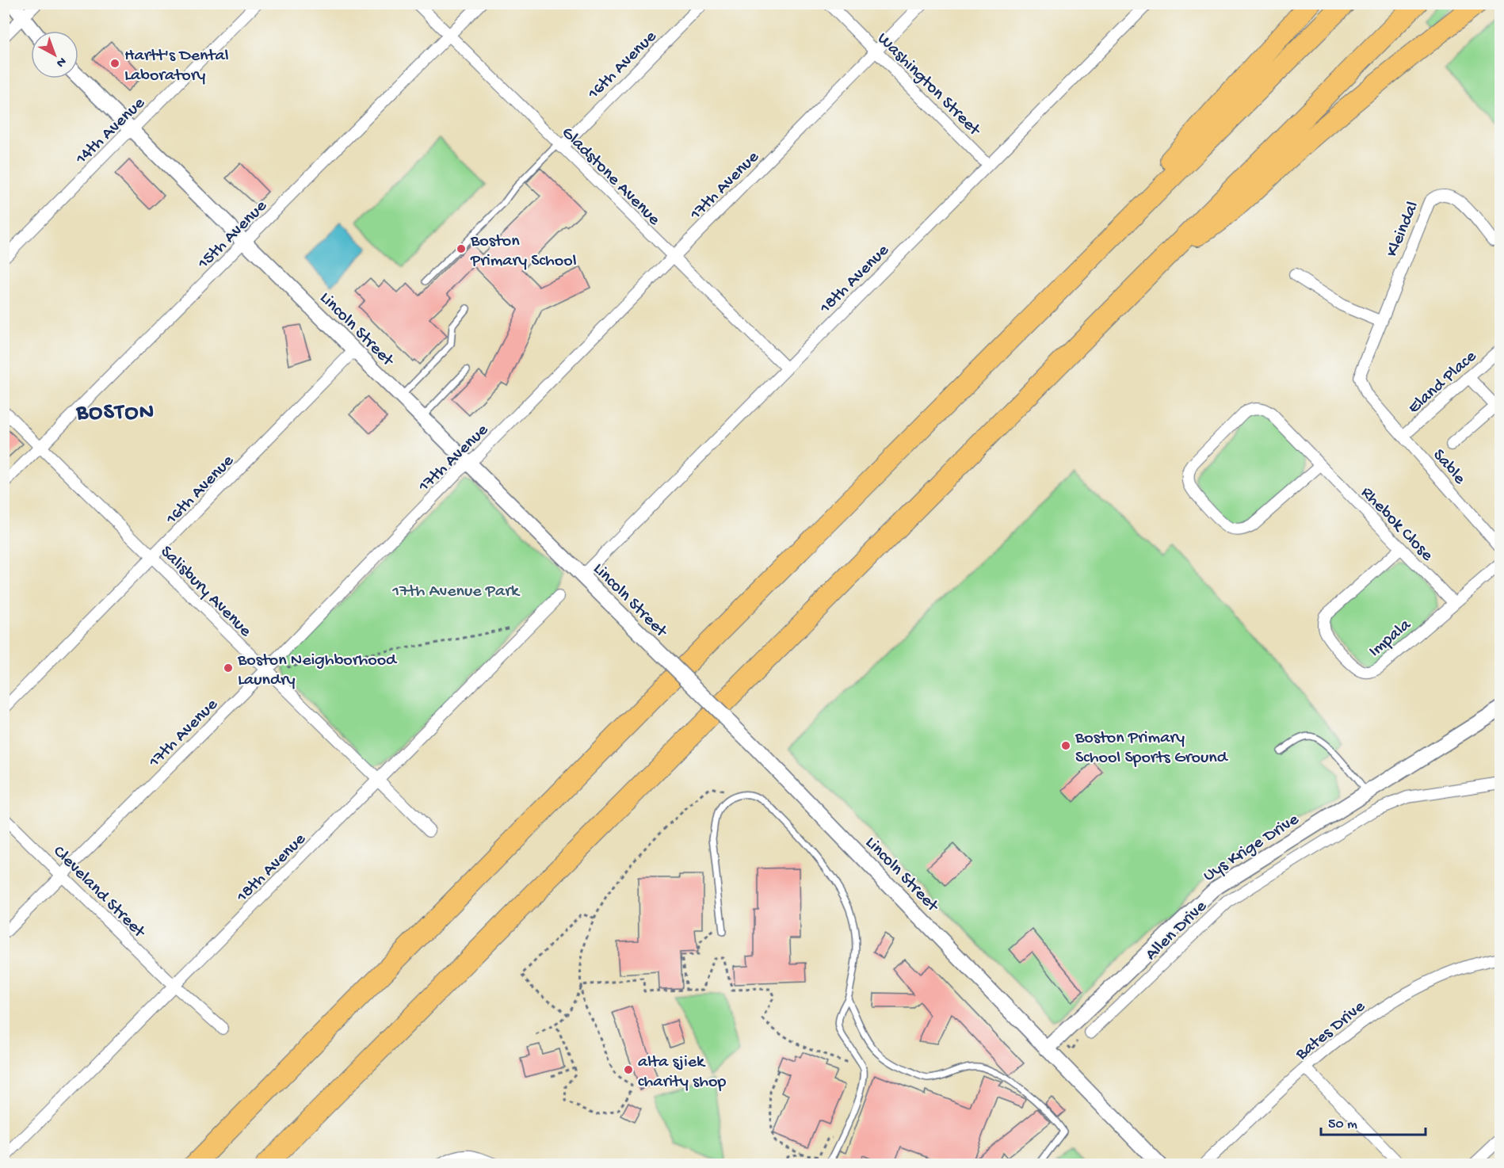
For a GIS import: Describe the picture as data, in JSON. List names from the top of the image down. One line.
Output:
{"streets":{"street":["16th Avenue","Washington Street","14th Avenue","Gladstone Avenue","17th Avenue","Kleindal","15th Avenue","18th Avenue","Lincoln Street","Eland Place","Sable","Rhebok Close","Salisbury Avenue","Impala","Uys Krige Drive","Cleveland Street","Allen Drive","Bates Drive"]},"crossings":[["16th Avenue","Gladstone Avenue"],["16th Avenue","Lincoln Street"],["16th Avenue","Salisbury Avenue"],["Washington Street","17th Avenue"],["Washington Street","18th Avenue"],["14th Avenue","Lincoln Street"],["Gladstone Avenue","17th Avenue"],["Gladstone Avenue","15th Avenue"],["Gladstone Avenue","18th Avenue"],["17th Avenue","Lincoln Street"],["17th Avenue","Salisbury Avenue"],["17th Avenue","Cleveland Street"],["Kleindal","Sable"],["15th Avenue","Lincoln Street"],["15th Avenue","Salisbury Avenue"],["18th Avenue","Lincoln Street"],["18th Avenue","Salisbury Avenue"],["18th Avenue","Cleveland Street"],["Lincoln Street","Uys Krige Drive"],["Eland Place","Sable"],["Rhebok Close","Impala"]],"districts":["BOSTON"],"parks":["17th Avenue Park"],"places":["Hartt's Dental Laboratory","Boston Primary School","Boston Neighborhood Laundry","Boston Primary School Sports Ground","alta sjiek charity shop"],"scale_bar":"50 m","north":"bottom right"}
